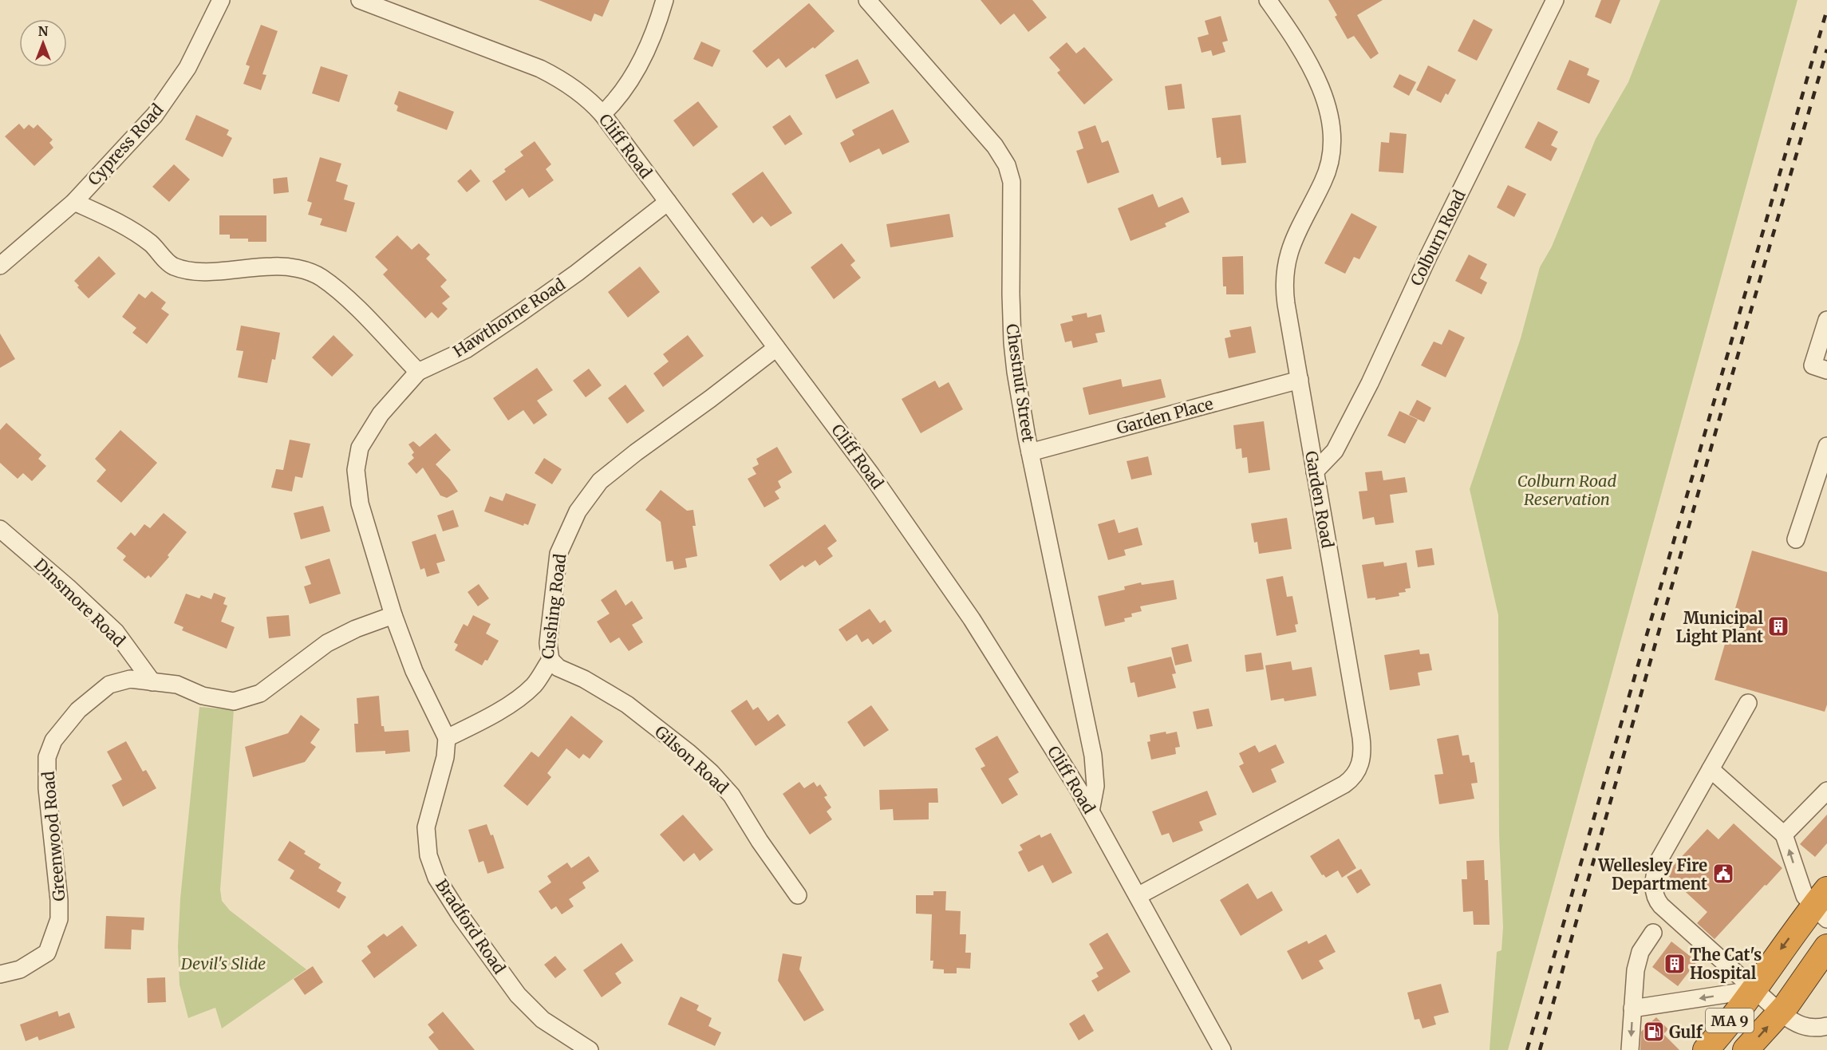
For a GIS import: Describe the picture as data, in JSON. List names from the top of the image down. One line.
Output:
{"streets":{"highway":["MA 9"],"street":["Cypress Road","Cliff Road","Colburn Road","Hawthorne Road","Chestnut Street","Garden Place","Garden Road","Dinsmore Road","Cushing Road","Gilson Road","Greenwood Road","Bradford Road"]},"crossings":[["Cliff Road","Hawthorne Road"],["Cliff Road","Chestnut Street"],["Cliff Road","Garden Road"],["Cliff Road","Cushing Road"],["Colburn Road","Garden Road"],["Chestnut Street","Garden Place"],["Garden Place","Garden Road"],["Dinsmore Road","Greenwood Road"],["Cushing Road","Gilson Road"],["Cushing Road","Bradford Road"]],"parks":["Colburn Road Reservation","Devil's Slide"],"places":{"building":["Municipal Light Plant","The Cat's Hospital"],"public building":["Wellesley Fire Department"],"fuel station":["Gulf"]},"north":"top"}
